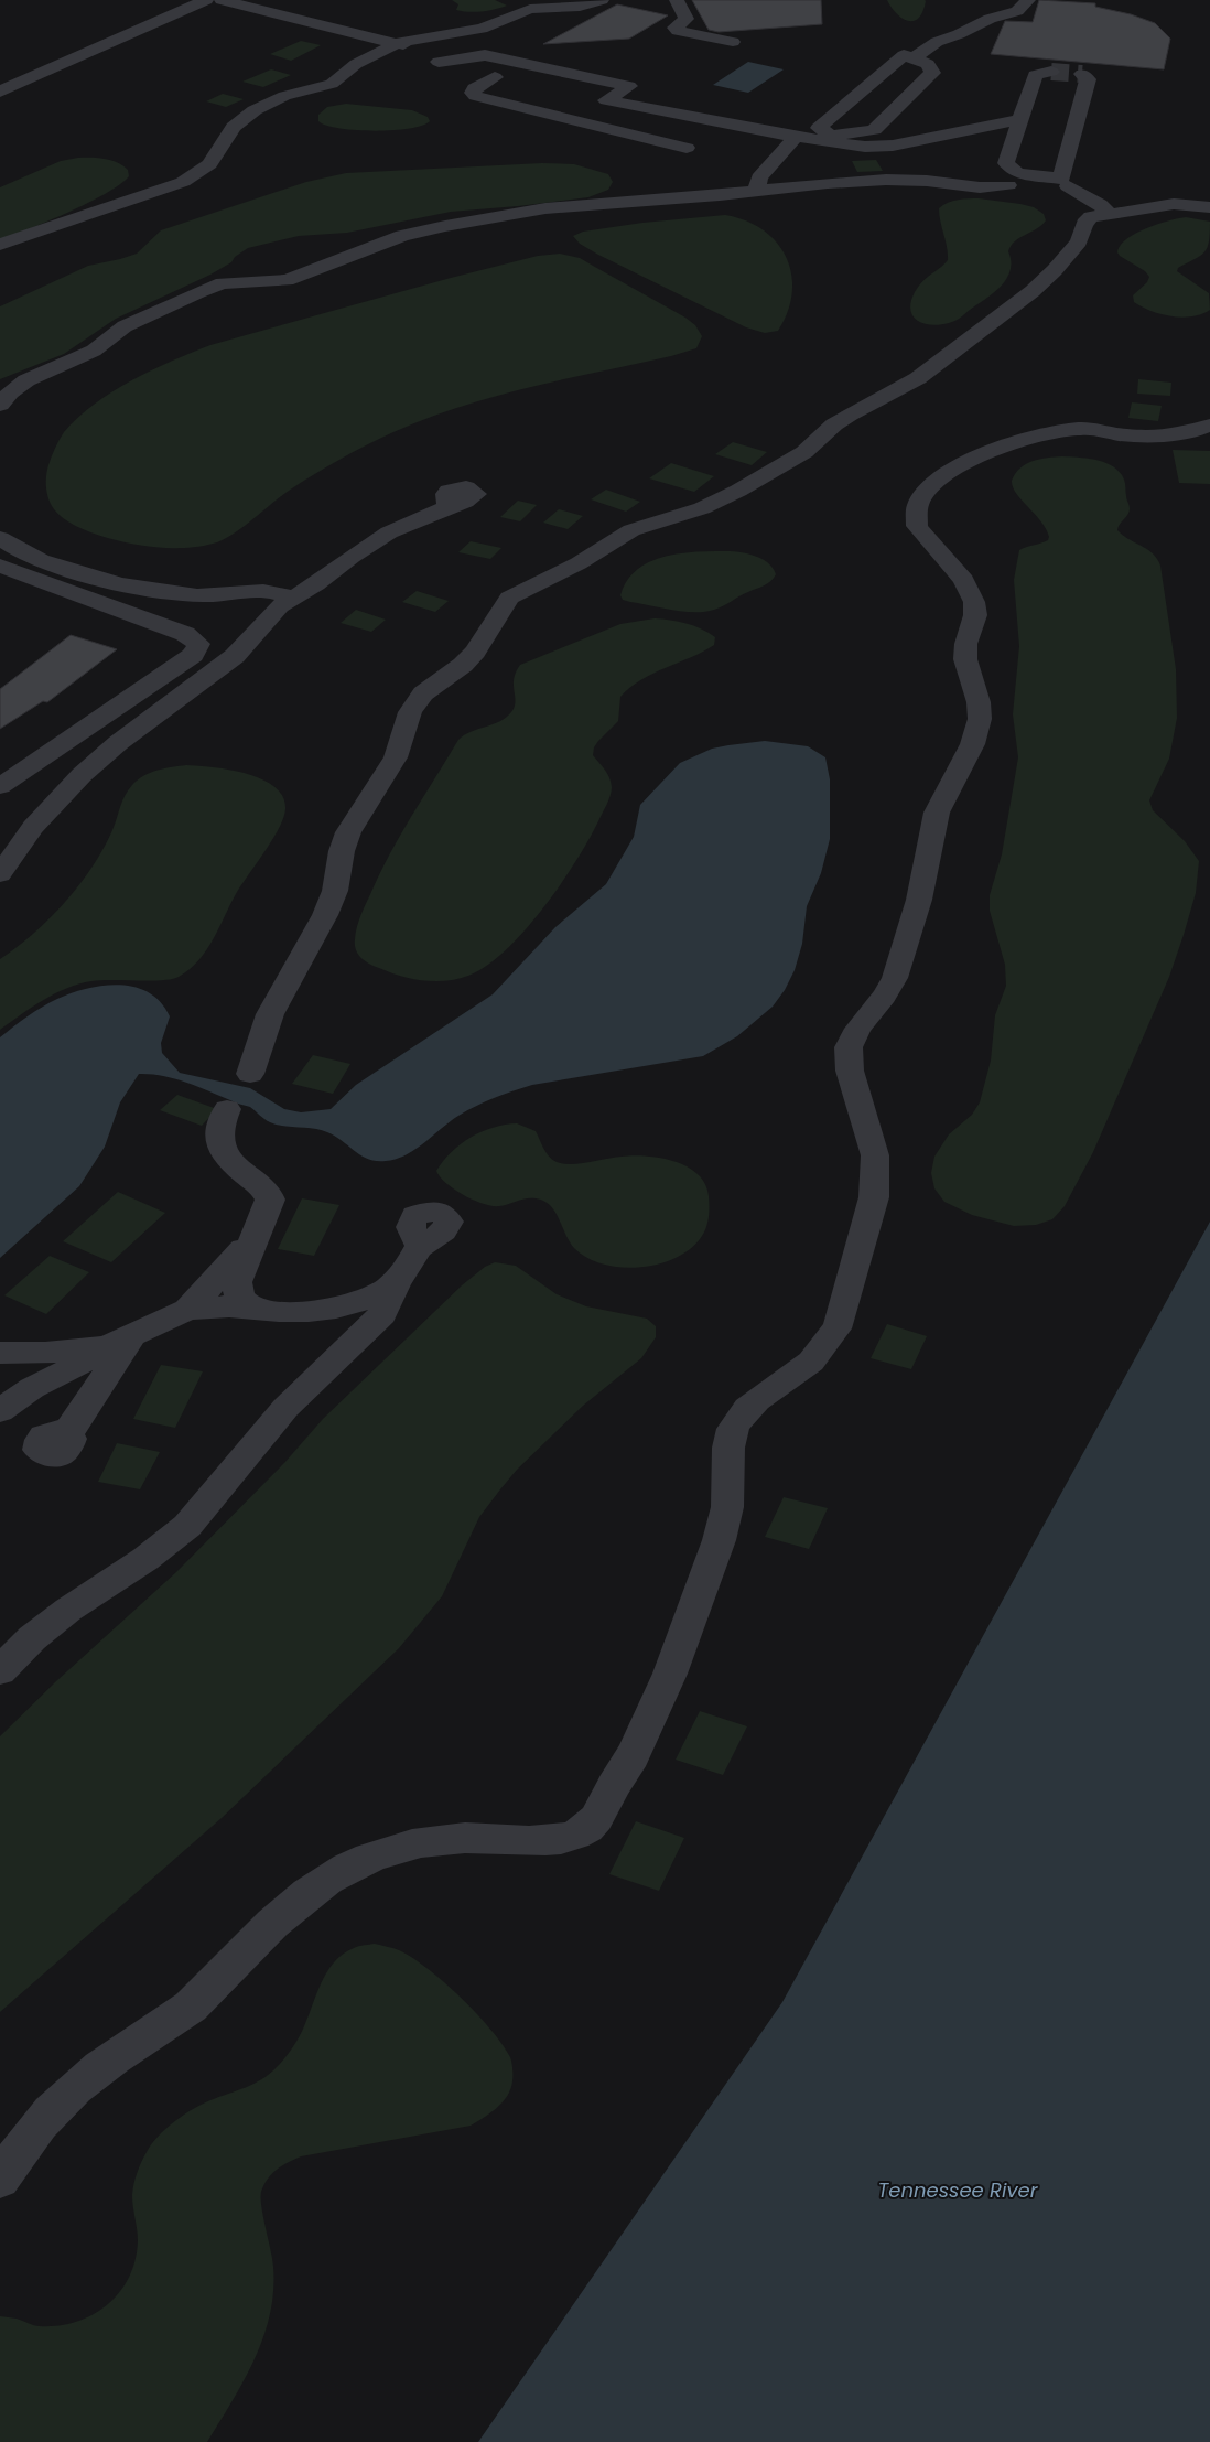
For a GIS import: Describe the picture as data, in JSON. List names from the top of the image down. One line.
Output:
{"water":["Tennessee River"]}
